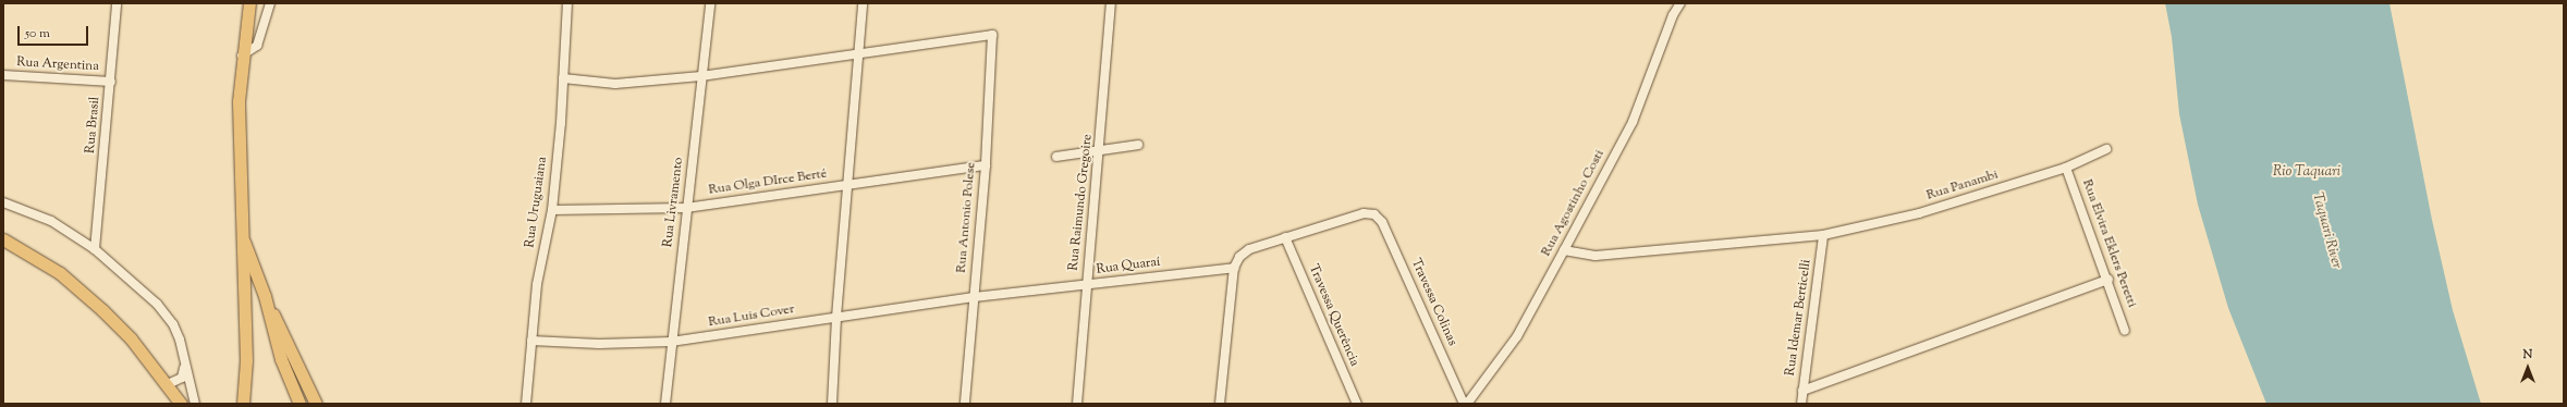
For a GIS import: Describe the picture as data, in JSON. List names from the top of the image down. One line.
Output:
{"streets":{"street":["Rua Argentina","Rua Brasil","Rua Olga DIrce Berté","Rua Panambi","Rua Uruguaiana","Rua Livramento","Rua Raimundo Gregoire","Rua Agostinho Costi","Rua Antonio Polese","Rua Elvira Eklers Peretti","Rua Quaraí","Travessa Colinas","Travessa Querência","Rua Luis Cover","Rua Idemar Berticelli"]},"crossings":[["Rua Argentina","Rua Brasil"],["Rua Olga DIrce Berté","Rua Uruguaiana"],["Rua Olga DIrce Berté","Rua Livramento"],["Rua Olga DIrce Berté","Rua Antonio Polese"],["Rua Panambi","Rua Agostinho Costi"],["Rua Panambi","Rua Elvira Eklers Peretti"],["Rua Panambi","Rua Idemar Berticelli"],["Rua Uruguaiana","Rua Luis Cover"],["Rua Livramento","Rua Luis Cover"],["Rua Raimundo Gregoire","Rua Quaraí"],["Rua Antonio Polese","Rua Quaraí"],["Rua Antonio Polese","Rua Luis Cover"],["Rua Quaraí","Rua Luis Cover"],["Travessa Colinas","Travessa Querência"]],"water":["Rio Taquari","Taquari River"],"scale_bar":"50 m","north":"top"}
